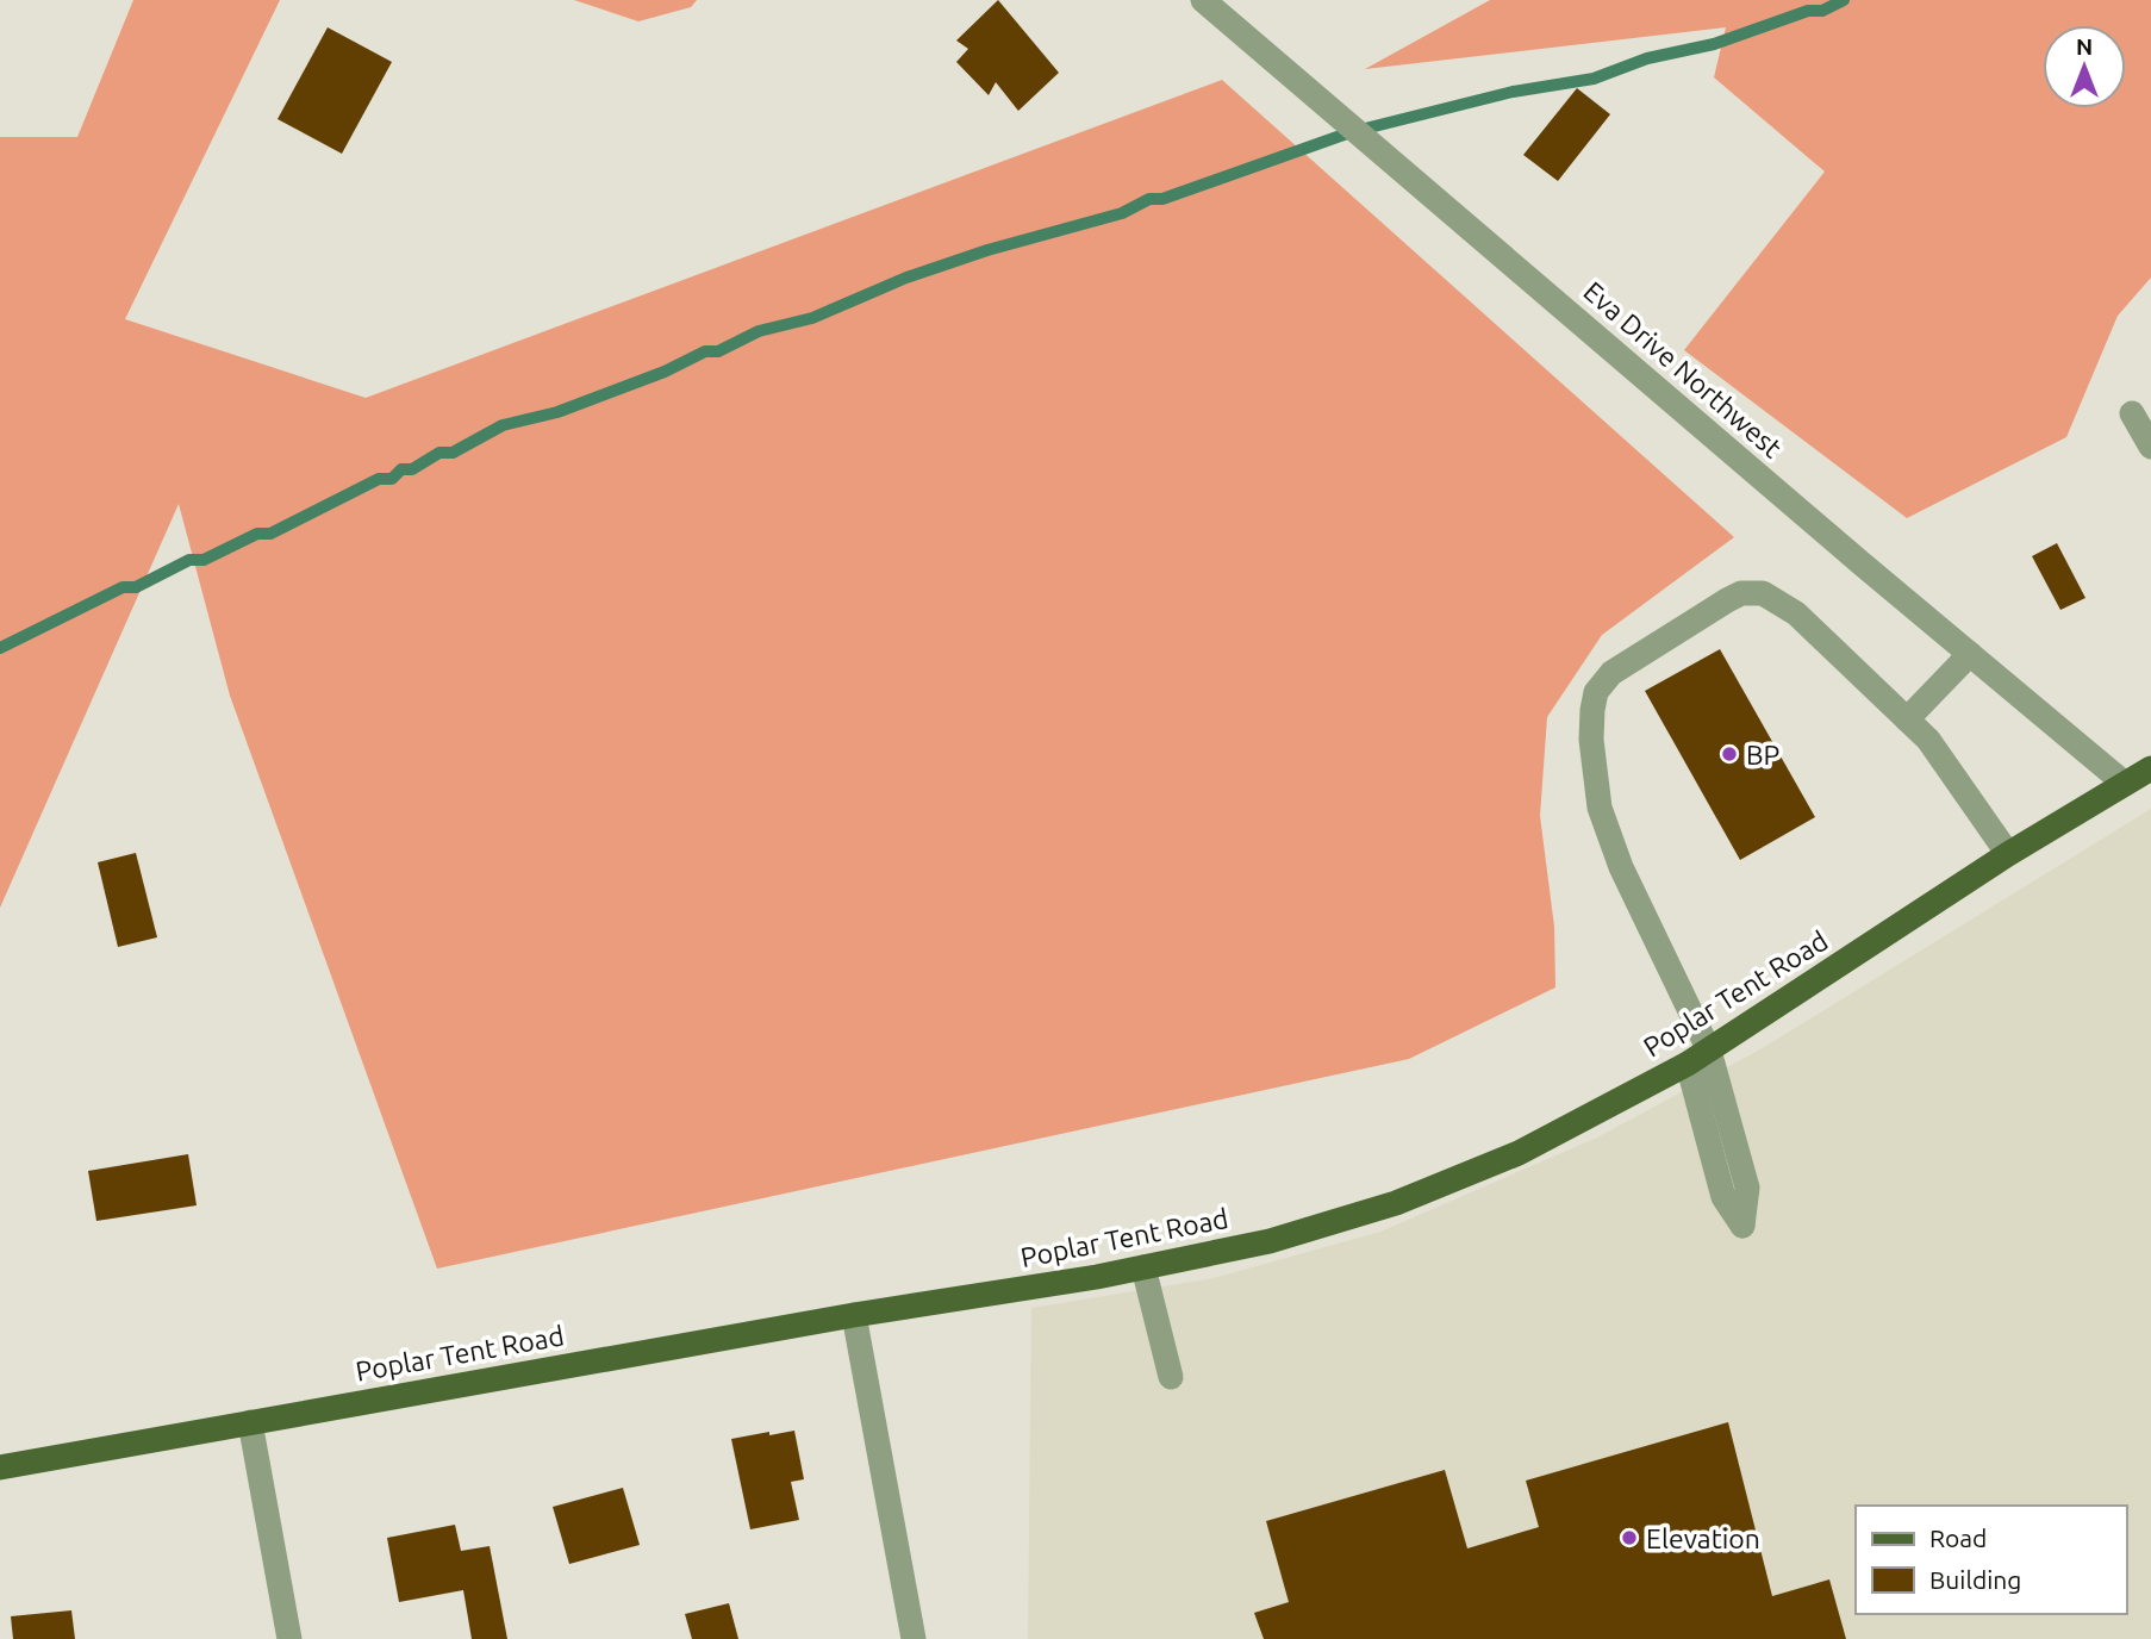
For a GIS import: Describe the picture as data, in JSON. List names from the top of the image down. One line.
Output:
{"streets":{"main road":["Poplar Tent Road"],"street":["Eva Drive Northwest"]},"crossings":[["Eva Drive Northwest","Poplar Tent Road"]],"places":["BP","Elevation"],"legend":["Road","Building"],"north":"top"}
